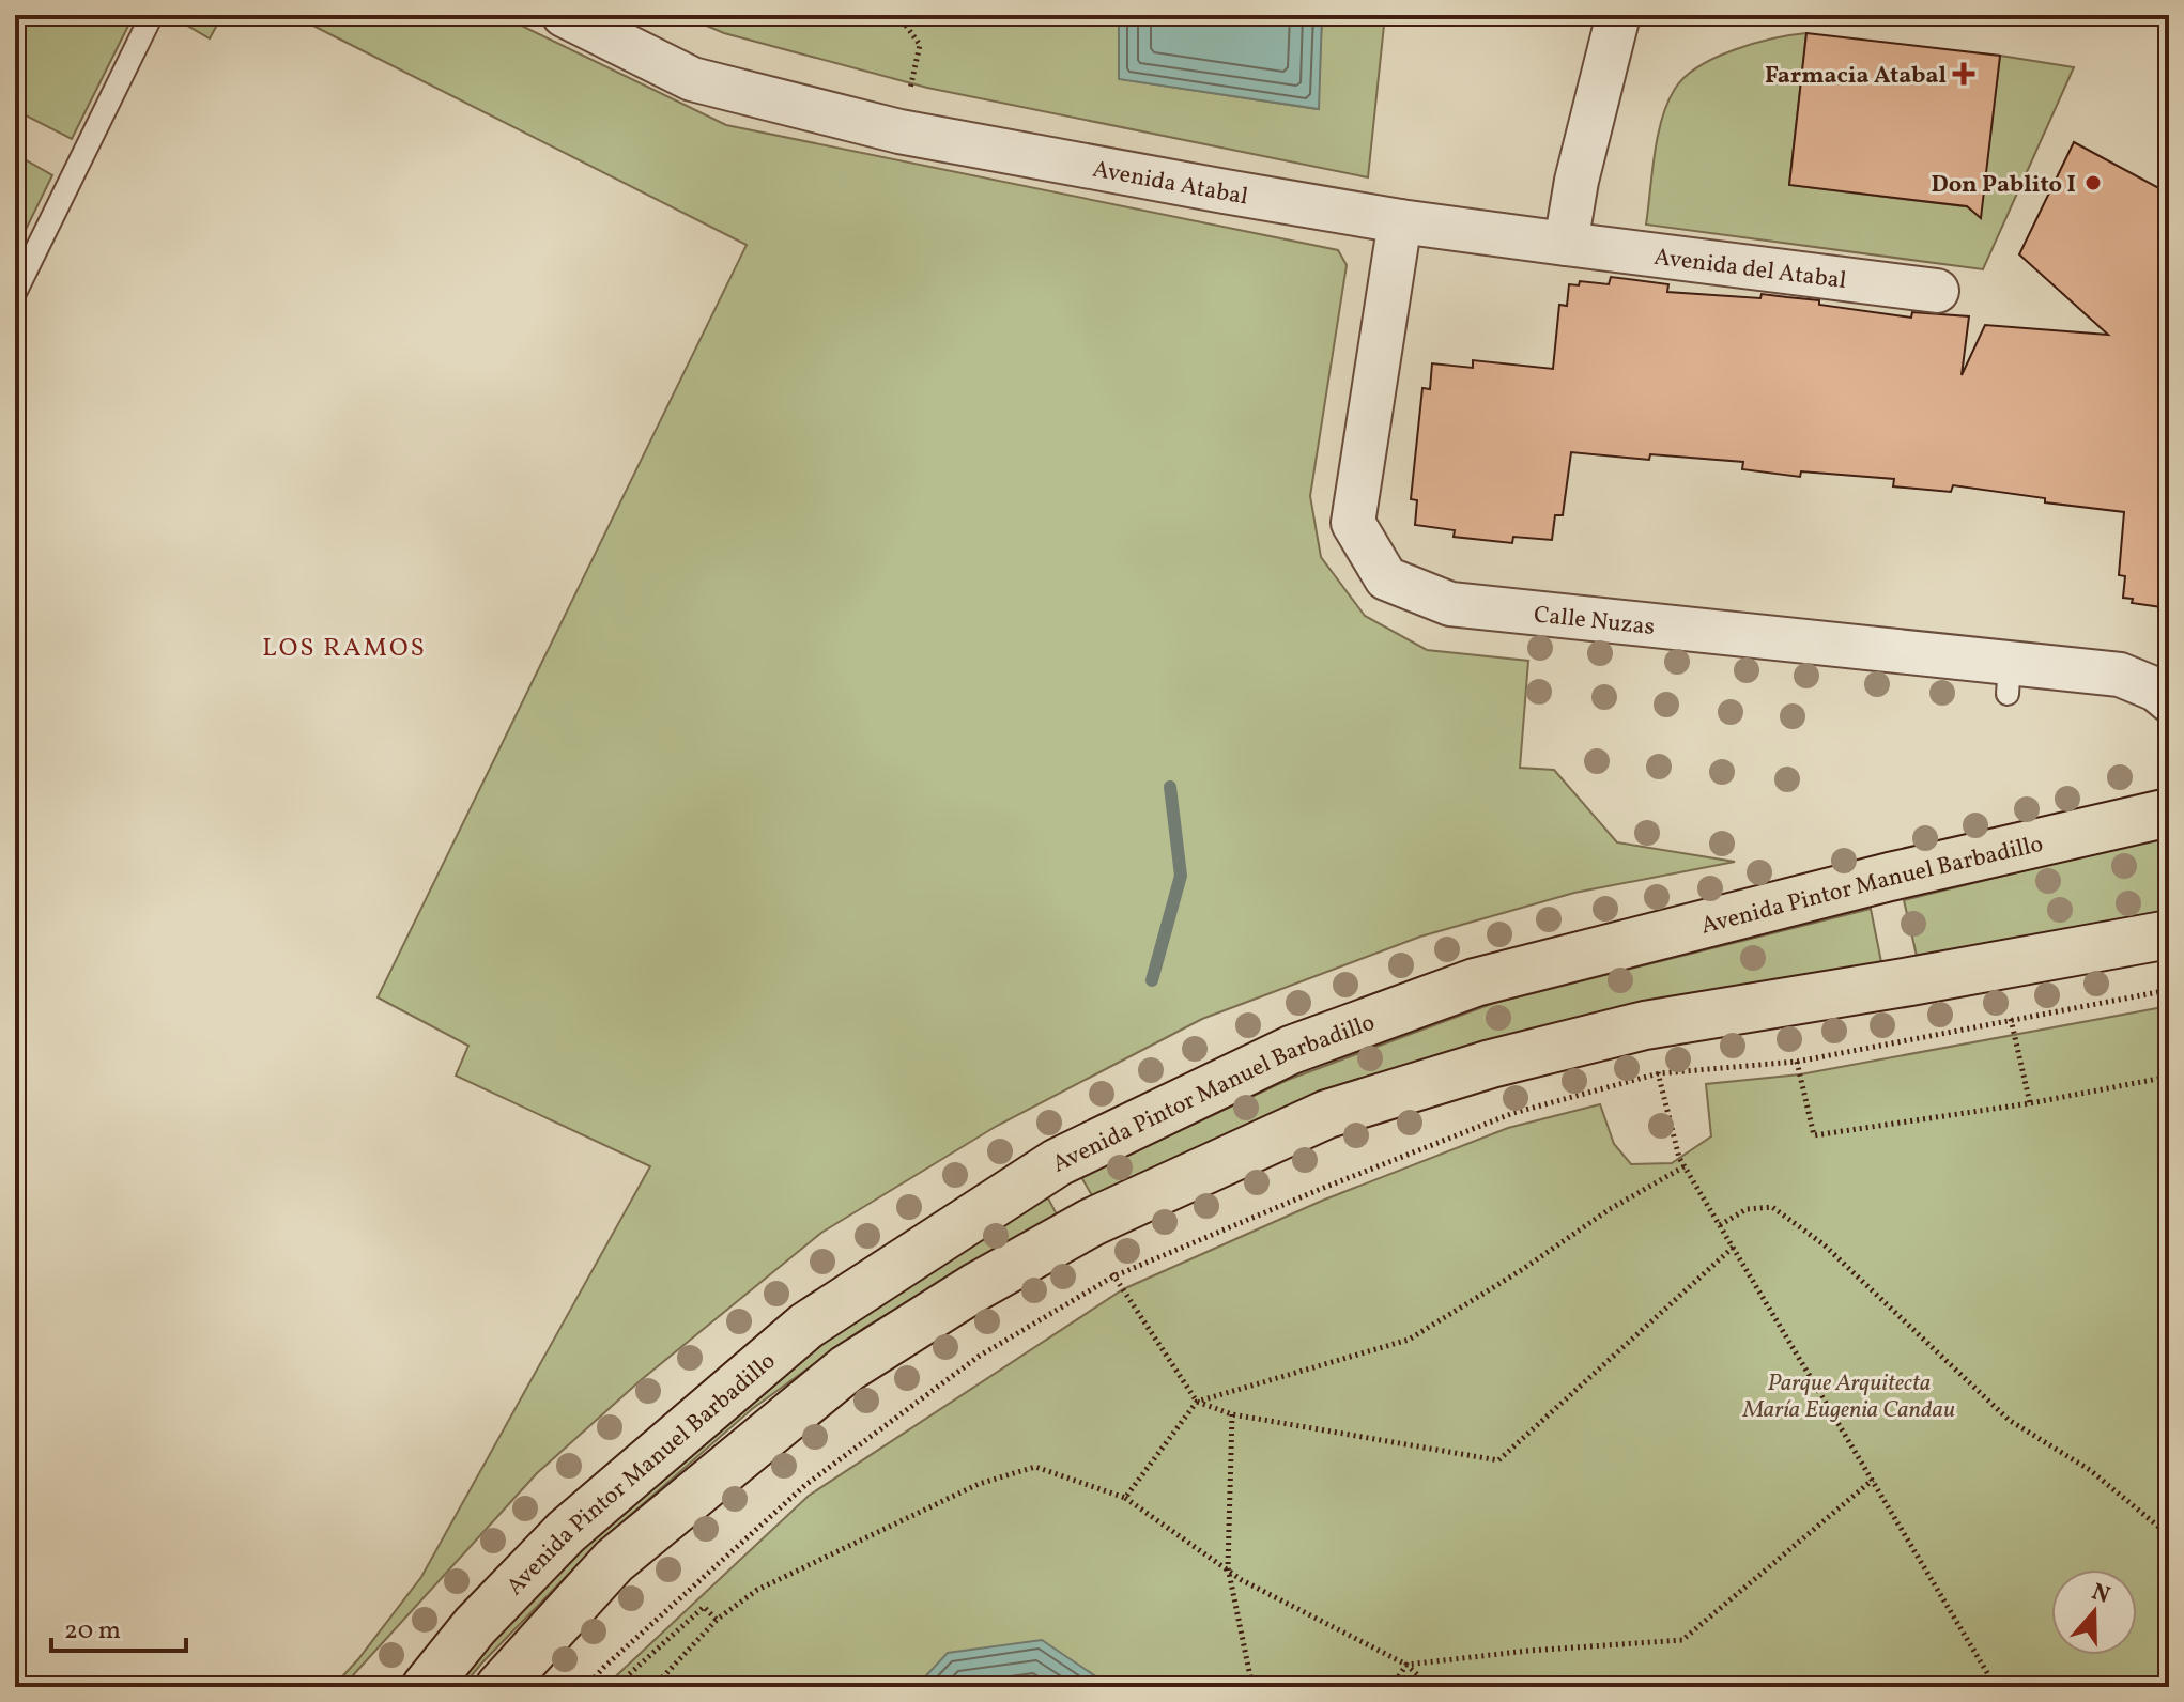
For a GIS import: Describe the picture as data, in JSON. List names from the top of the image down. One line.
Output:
{"streets":{"main road":["Avenida Pintor Manuel Barbadillo"],"street":["Avenida Atabal","Avenida del Atabal","Calle Nuzas"]},"crossings":[["Avenida Atabal","Avenida del Atabal"],["Avenida Atabal","Calle Nuzas"]],"districts":["LOS RAMOS"],"parks":["Parque Arquitecta María Eugenia Candau"],"places":{"health":["Farmacia Atabal"],"other":["Don Pablito I"]},"scale_bar":"20 m","north":"top"}
